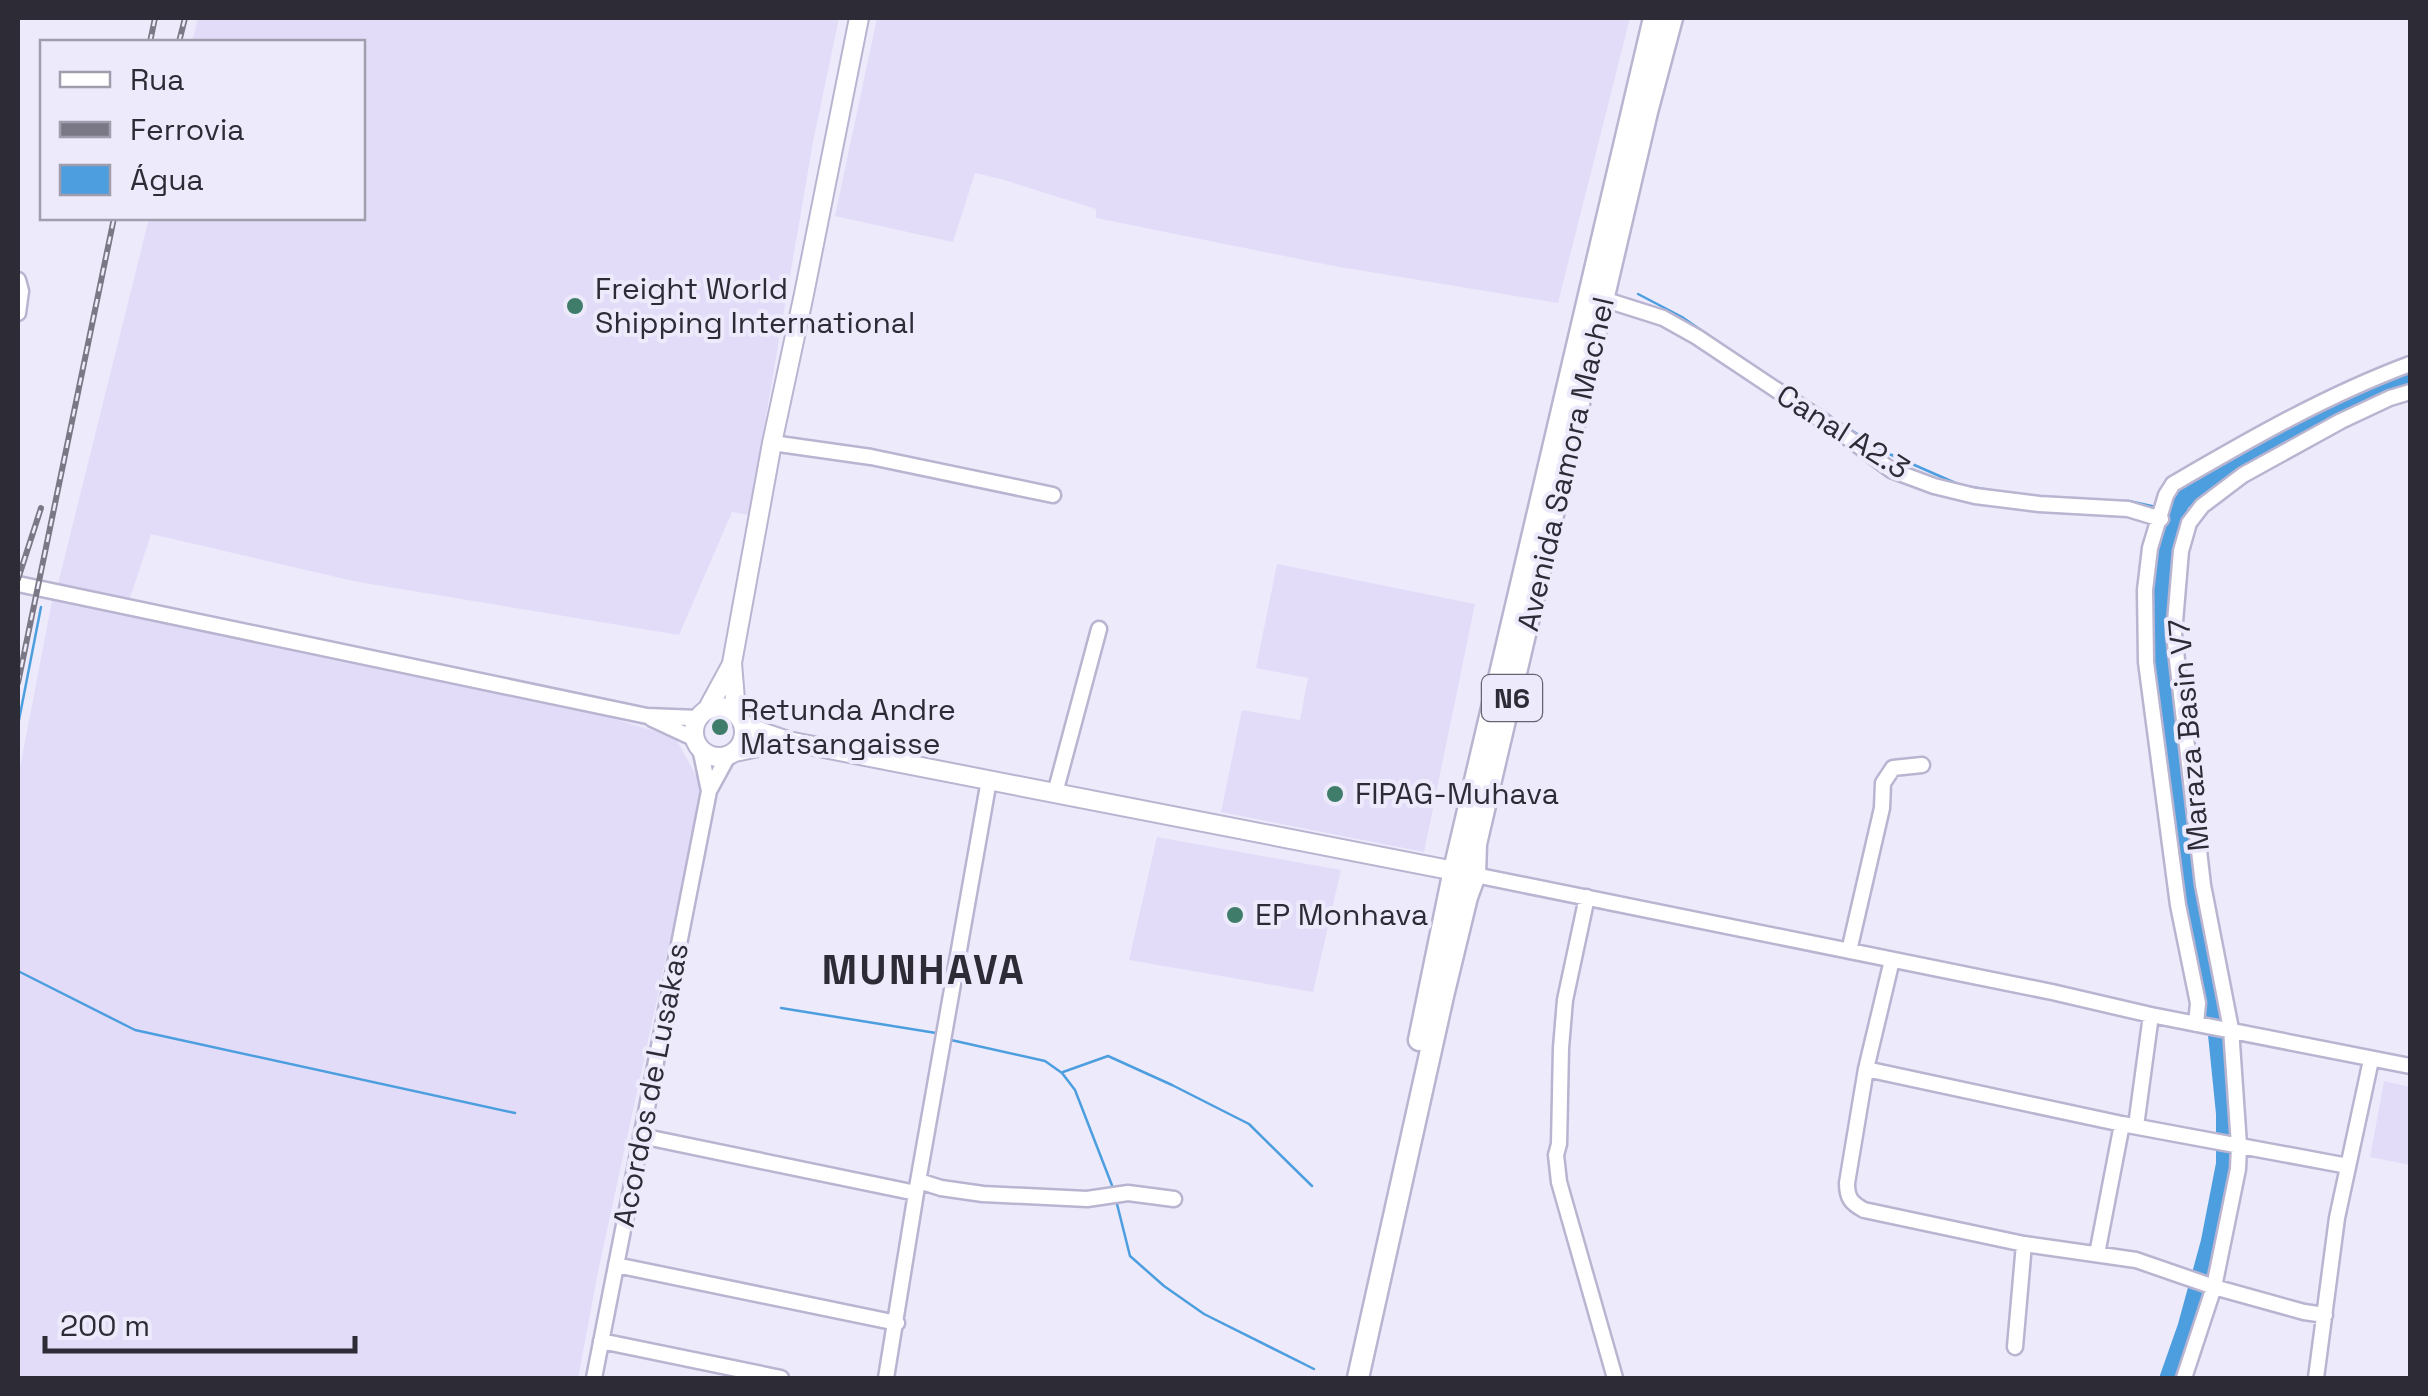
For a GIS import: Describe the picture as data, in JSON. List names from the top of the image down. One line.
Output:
{"streets":{"highway":["Avenida Samora Machel","N6"],"street":["Canal A2.3","Maraza Basin V7","Acordos de Lusakas"]},"crossings":[["Canal A2.3","Avenida Samora Machel"]],"districts":["MUNHAVA"],"places":["Freight World Shipping International","Retunda Andre Matsangaisse","FIPAG-Muhava","EP Monhava"],"legend":["Rua","Ferrovia","Água"],"scale_bar":"200 m"}
